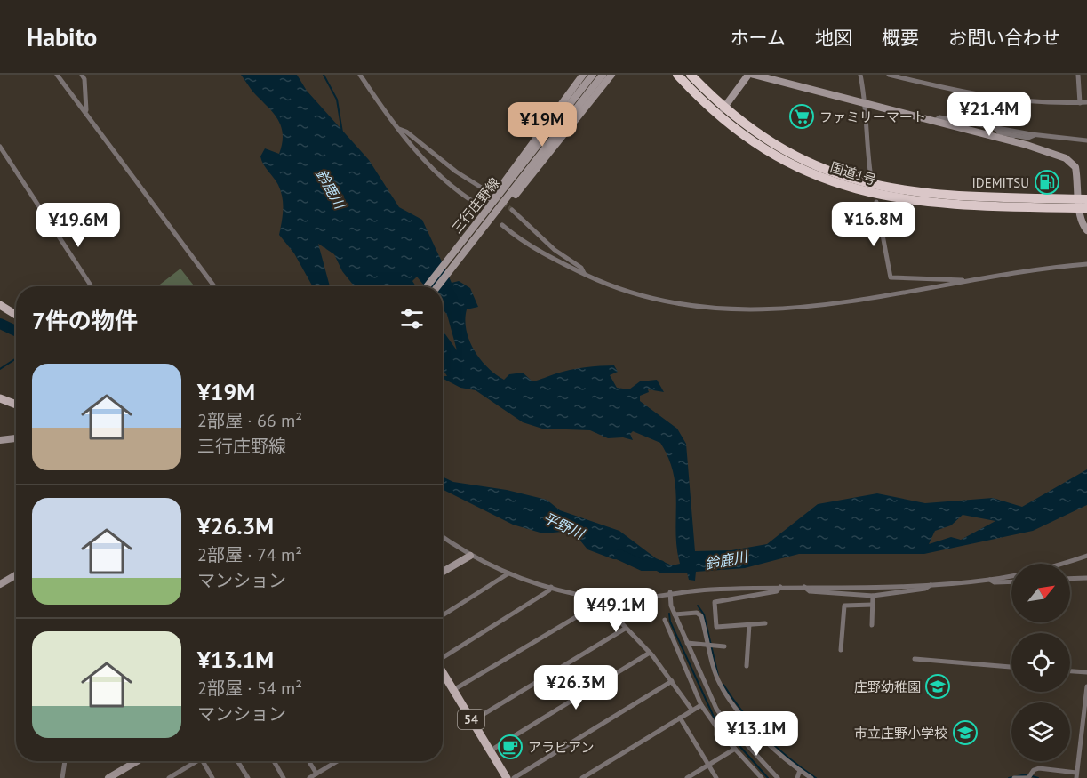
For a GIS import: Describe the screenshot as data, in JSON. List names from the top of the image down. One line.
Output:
{"streets":{"highway":["国道1号"],"main road":["三行庄野線","54"]},"water":["鈴鹿川","平野川"],"places":{"supermarket":["ファミリーマート"],"fuel station":["IDEMITSU"],"school or university":["庄野幼稚園","市立庄野小学校"],"cafe":["アラビアン"]},"north":"top right","page":{"header":"Habito","nav":["ホーム","地図","概要","お問い合わせ"],"price":["¥21.4M","¥19M","¥16.8M","¥19.6M","¥49.1M","¥26.3M","¥13.1M"],"heading":"7件の物件","list":[{"name":"¥19M","note":"2部屋 · 66 m² · 三行庄野線"},{"name":"¥26.3M","note":"2部屋 · 74 m² · マンション"},{"name":"¥13.1M","note":"2部屋 · 54 m² · マンション"}]}}
